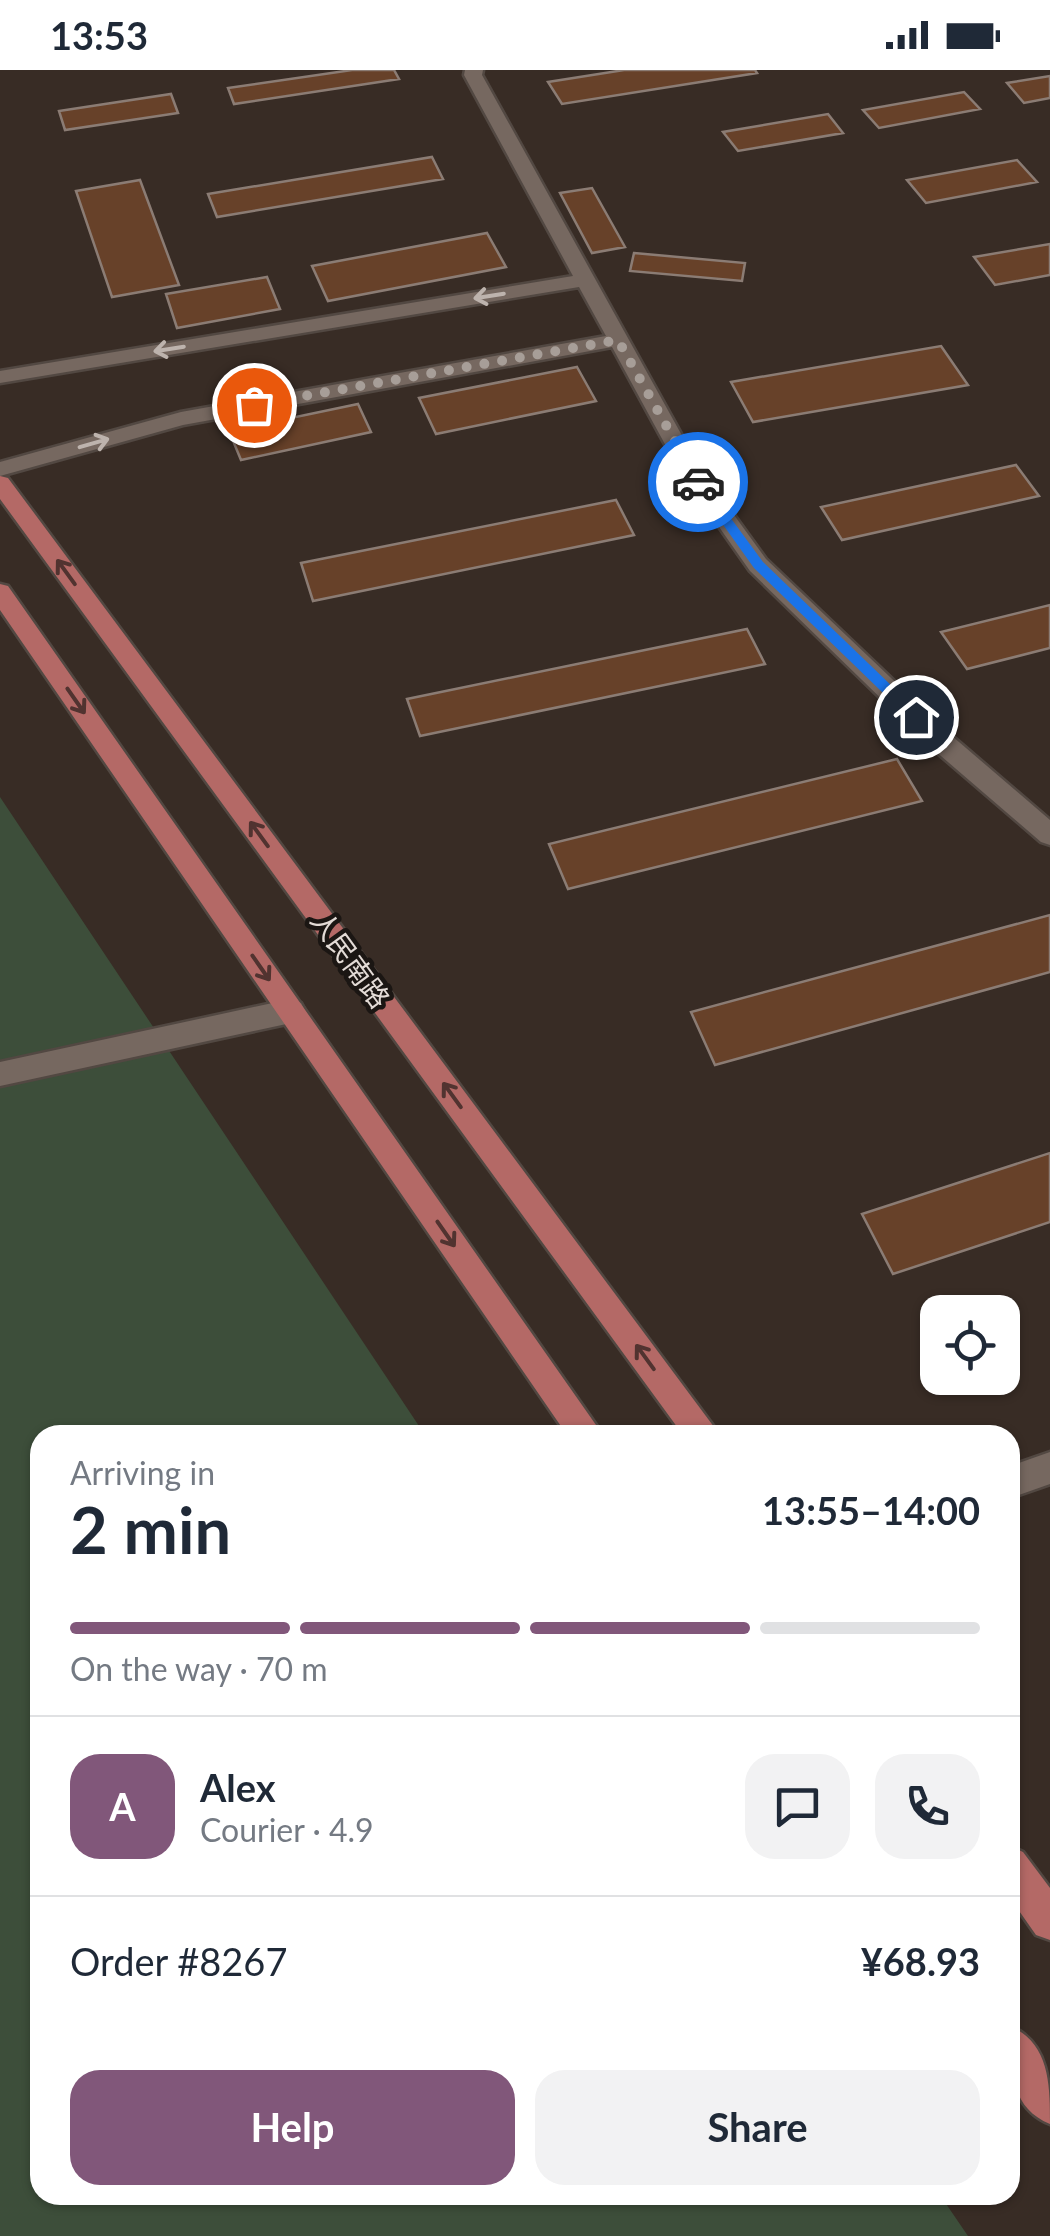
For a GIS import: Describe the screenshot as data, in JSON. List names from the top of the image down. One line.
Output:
{"streets":{"main road":["人民南路"]},"page":{"status":"13:53","heading":["2 min","Arriving in","13:55–14:00"],"panel":["Alex","Courier · 4.9","Order #8267","¥68.93"],"bar":"On the way · 70 m","round":"A","buttons":["Help","Share"]}}
